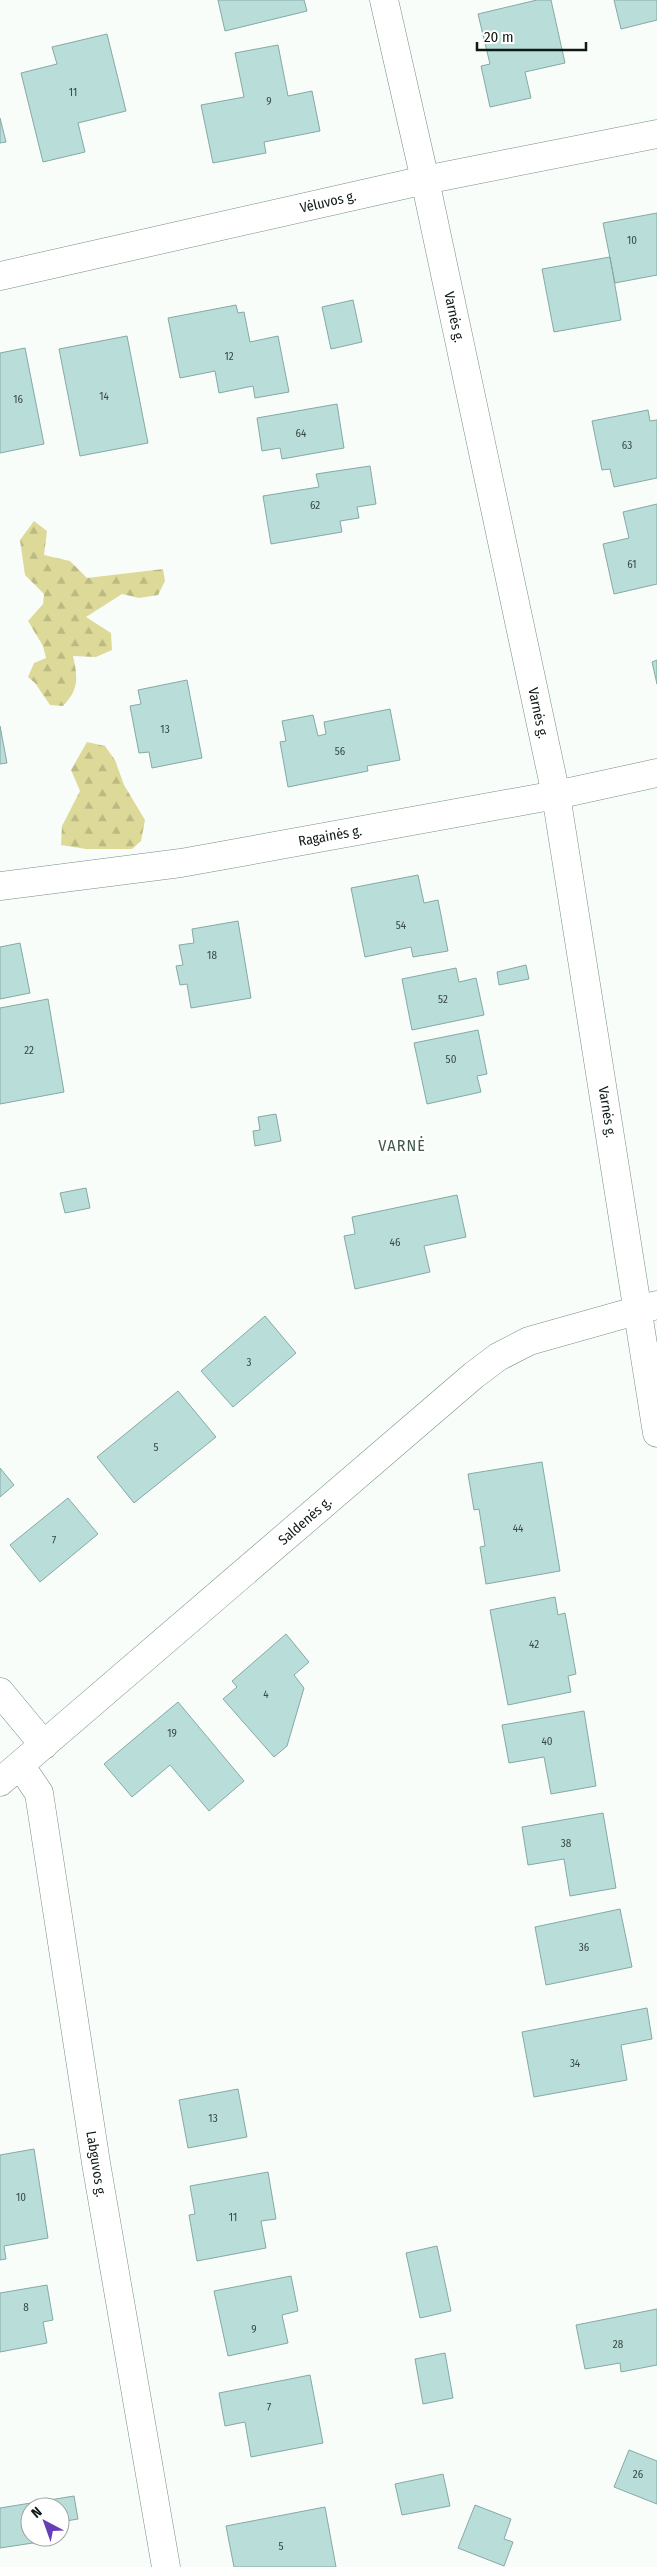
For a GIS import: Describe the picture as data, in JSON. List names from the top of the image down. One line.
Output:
{"streets":{"street":["Vėluvos g.","Varnės g.","Ragainės g.","Saldenės g.","Labguvos g."]},"crossings":[["Vėluvos g.","Varnės g."],["Varnės g.","Ragainės g."],["Varnės g.","Saldenės g."],["Saldenės g.","Labguvos g."]],"districts":["VARNĖ"],"house_numbers":["11","9","10","12","14","16","64","63","62","61","13","56","54","18","52","22","50","46","3","5","44","7","42","4","19","40","38","36","34","13","10","11","8","9","28","7","26","5"],"scale_bar":"20 m","north":"top left"}
